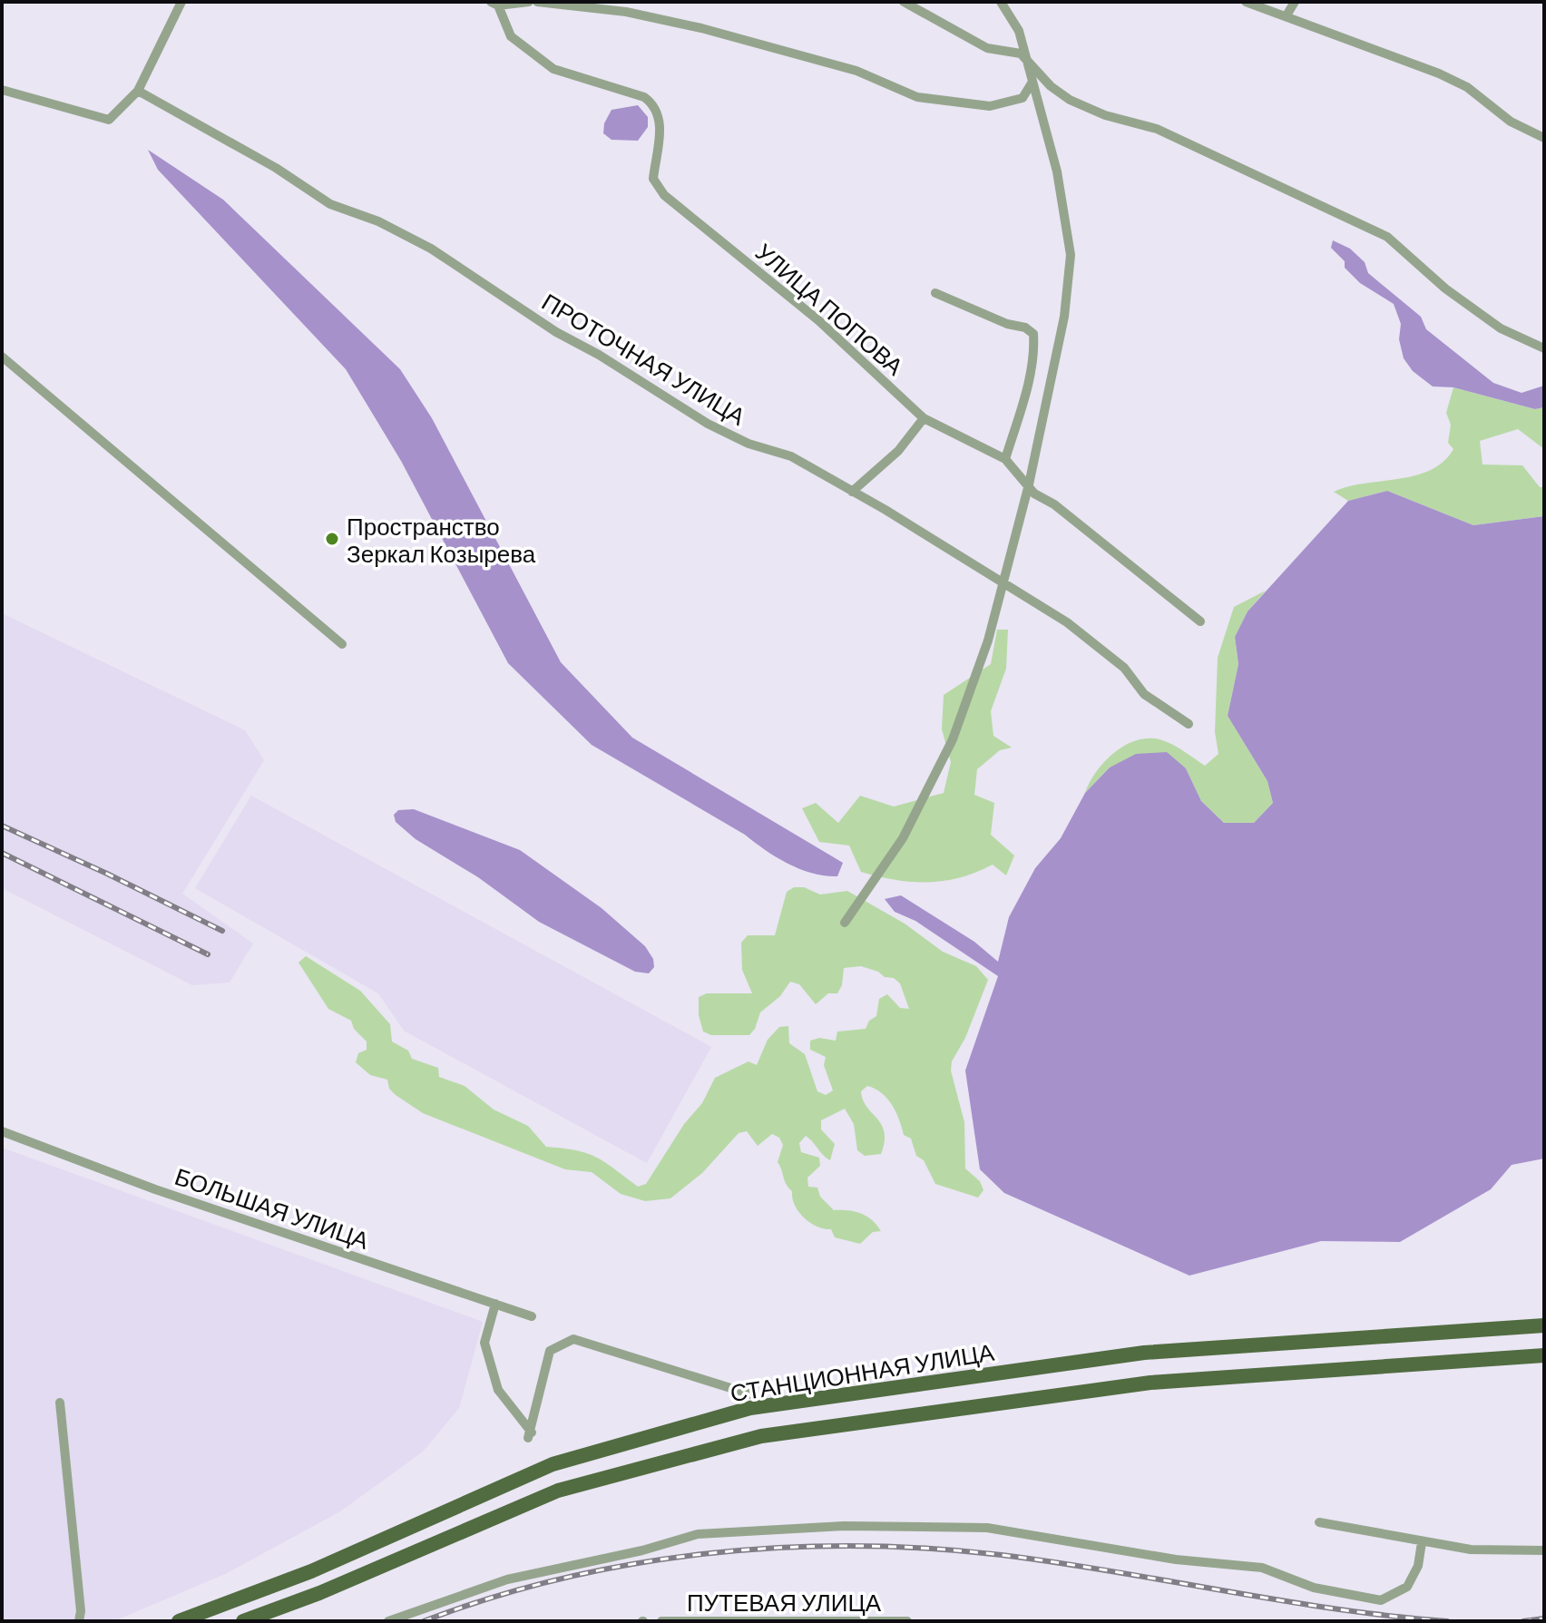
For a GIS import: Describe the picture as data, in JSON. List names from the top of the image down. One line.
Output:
{"streets":{"main road":["СТАНЦИОННАЯ УЛИЦА"],"street":["УЛИЦА ПОПОВА","ПРОТОЧНАЯ УЛИЦА","БОЛЬШАЯ УЛИЦА","ПУТЕВАЯ УЛИЦА"]},"places":["Пространство Зеркал Козырева"]}
